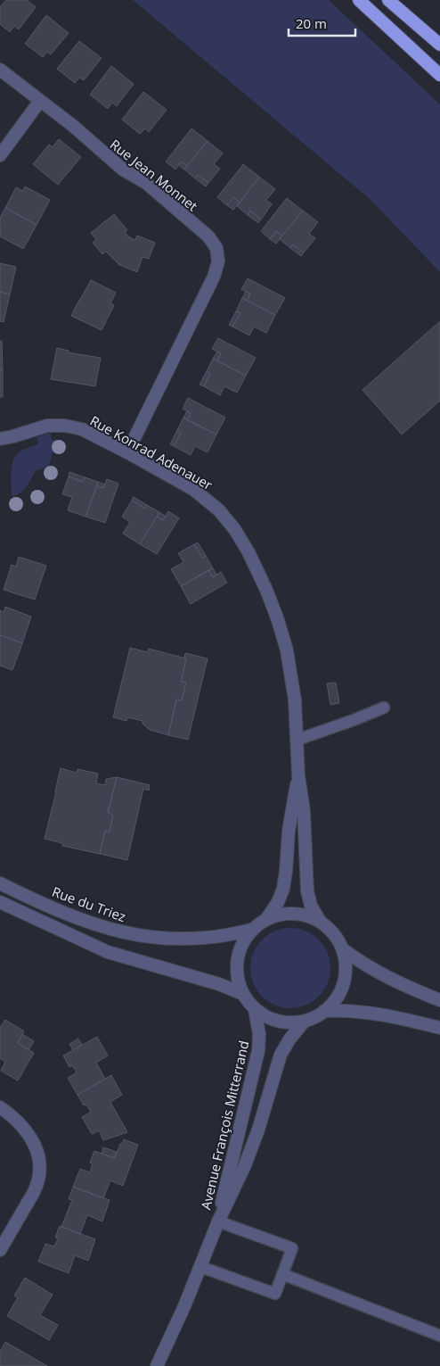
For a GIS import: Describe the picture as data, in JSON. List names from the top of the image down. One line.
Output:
{"streets":{"street":["Rue Jean Monnet","Rue Konrad Adenauer","Rue du Triez","Avenue François Mitterrand"]},"crossings":[["Rue Jean Monnet","Rue Konrad Adenauer"],["Rue Konrad Adenauer","Rue du Triez"],["Rue Konrad Adenauer","Avenue François Mitterrand"],["Rue du Triez","Avenue François Mitterrand"]],"scale_bar":"20 m"}
